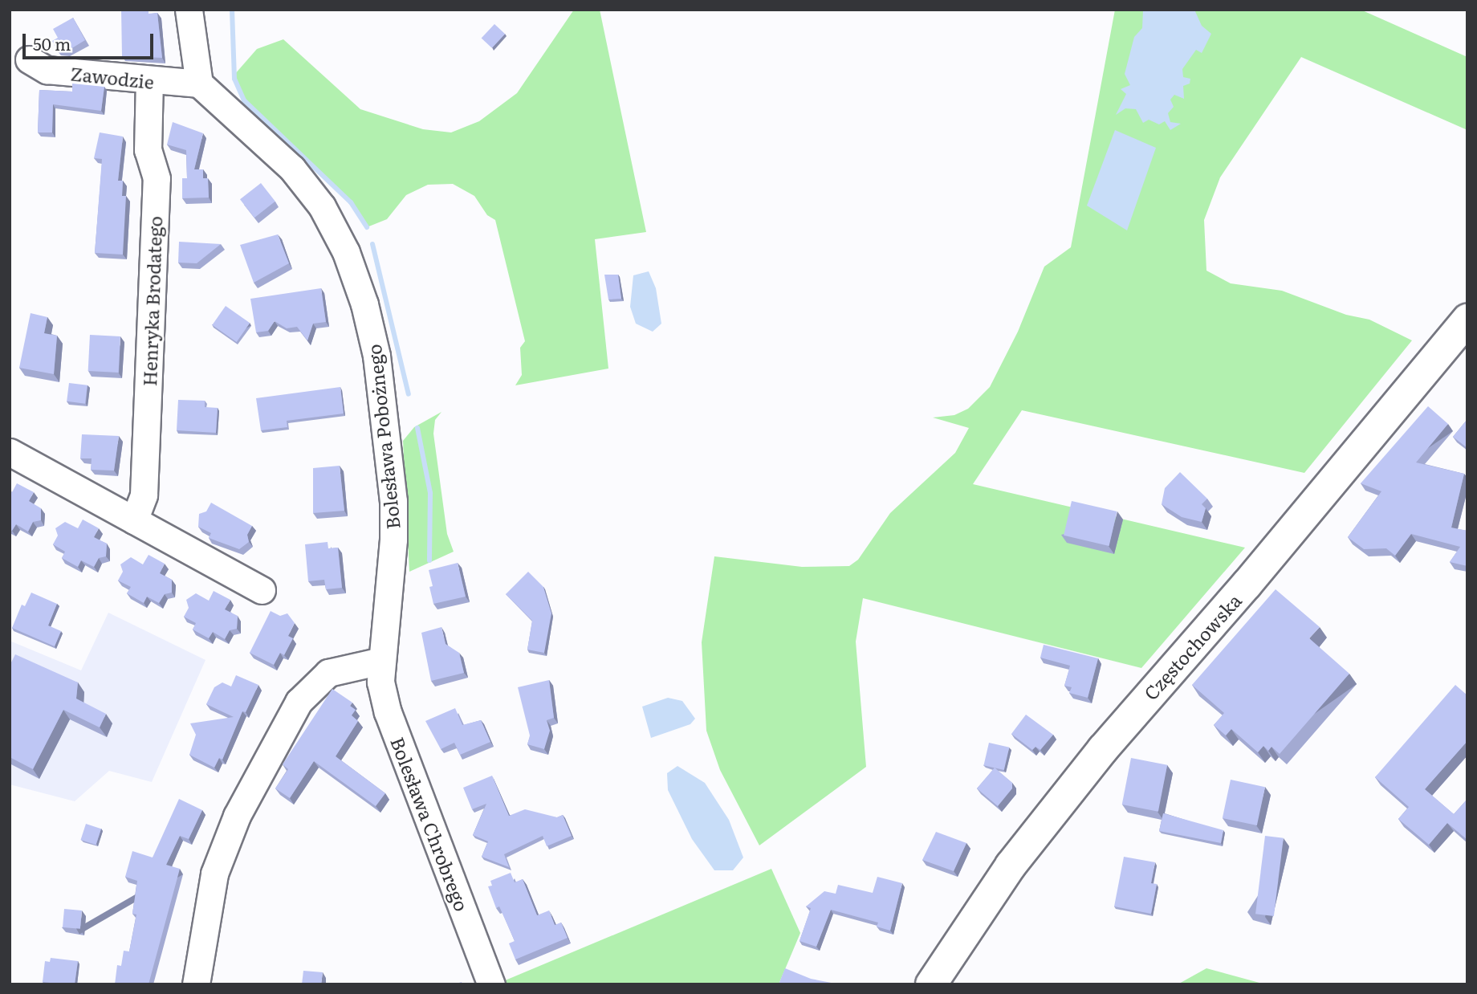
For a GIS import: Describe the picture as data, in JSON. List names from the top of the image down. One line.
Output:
{"streets":{"main road":["Częstochowska"],"street":["Zawodzie","Henryka Brodatego","Bolesława Pobożnego","Bolesława Chrobrego"]},"crossings":[["Zawodzie","Henryka Brodatego"],["Zawodzie","Bolesława Pobożnego"],["Bolesława Pobożnego","Bolesława Chrobrego"]],"scale_bar":"50 m"}
